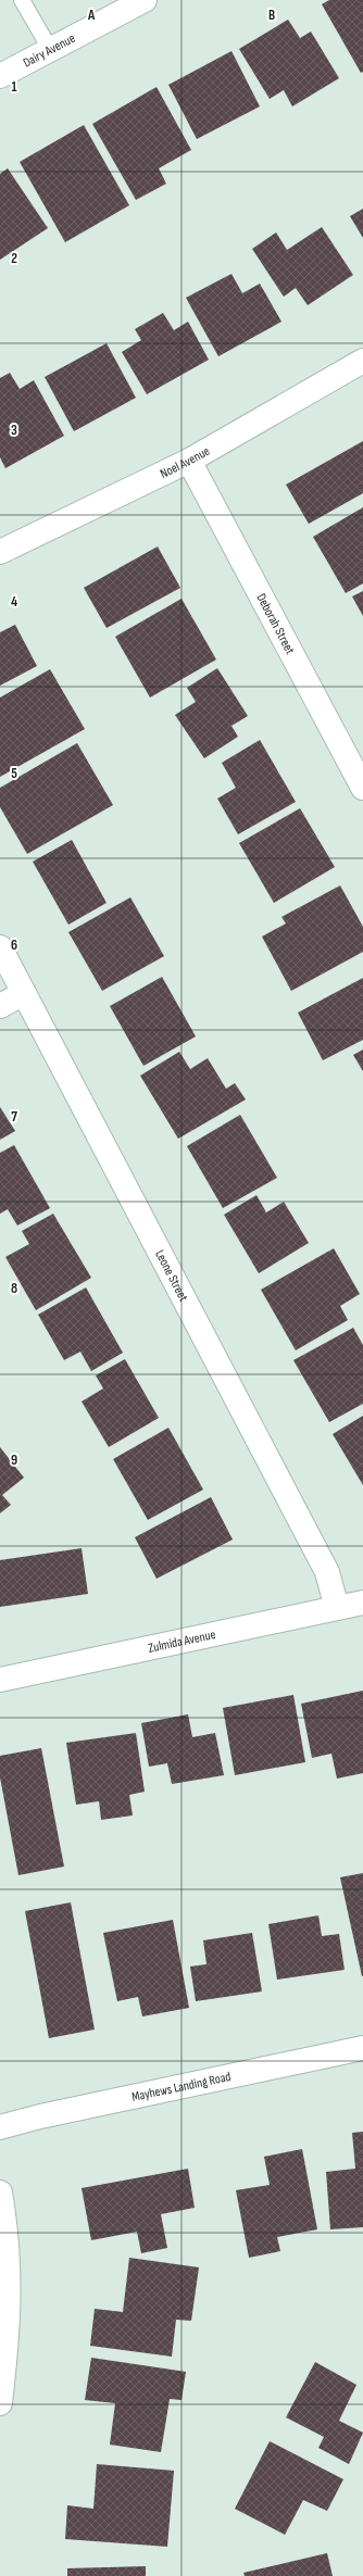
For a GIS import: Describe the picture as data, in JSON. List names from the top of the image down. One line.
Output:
{"streets":{"street":["Dairy Avenue","Noel Avenue","Deborah Street","Leone Street","Zulmida Avenue","Mayhews Landing Road"]},"crossings":[["Noel Avenue","Deborah Street"],["Leone Street","Zulmida Avenue"]],"grid":{"columns":["A","B"],"rows":["1","2","3","4","5","6","7","8","9"]}}
